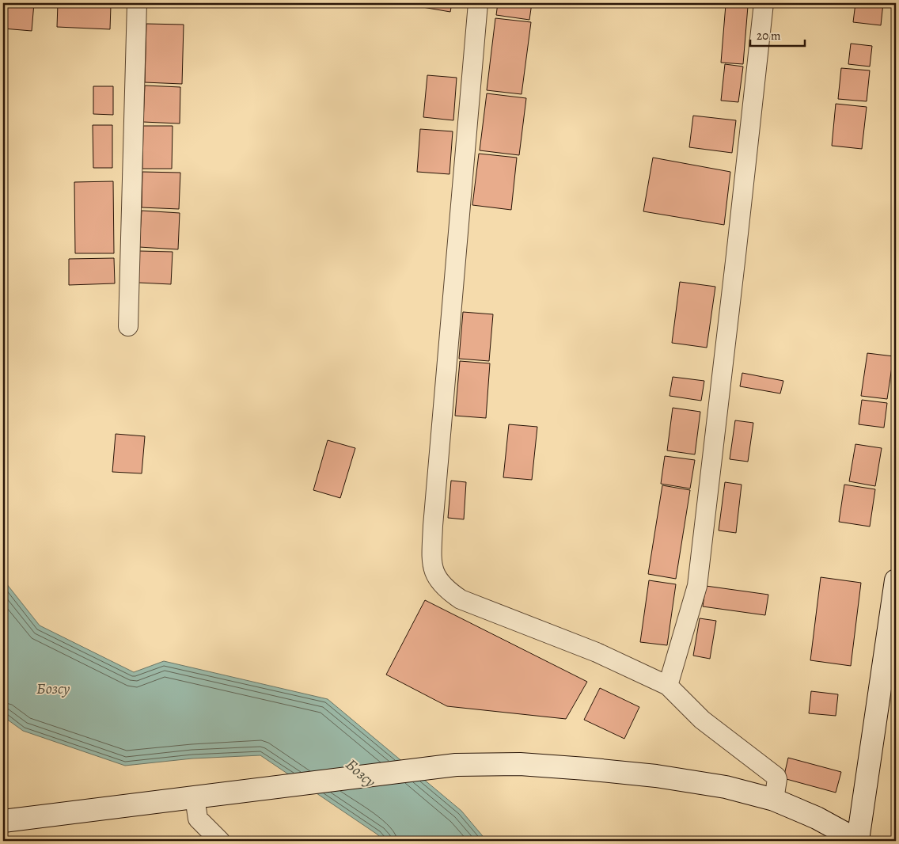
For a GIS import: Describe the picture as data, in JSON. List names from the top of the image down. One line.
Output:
{"water":["Бозсу"],"scale_bar":"20 m"}
